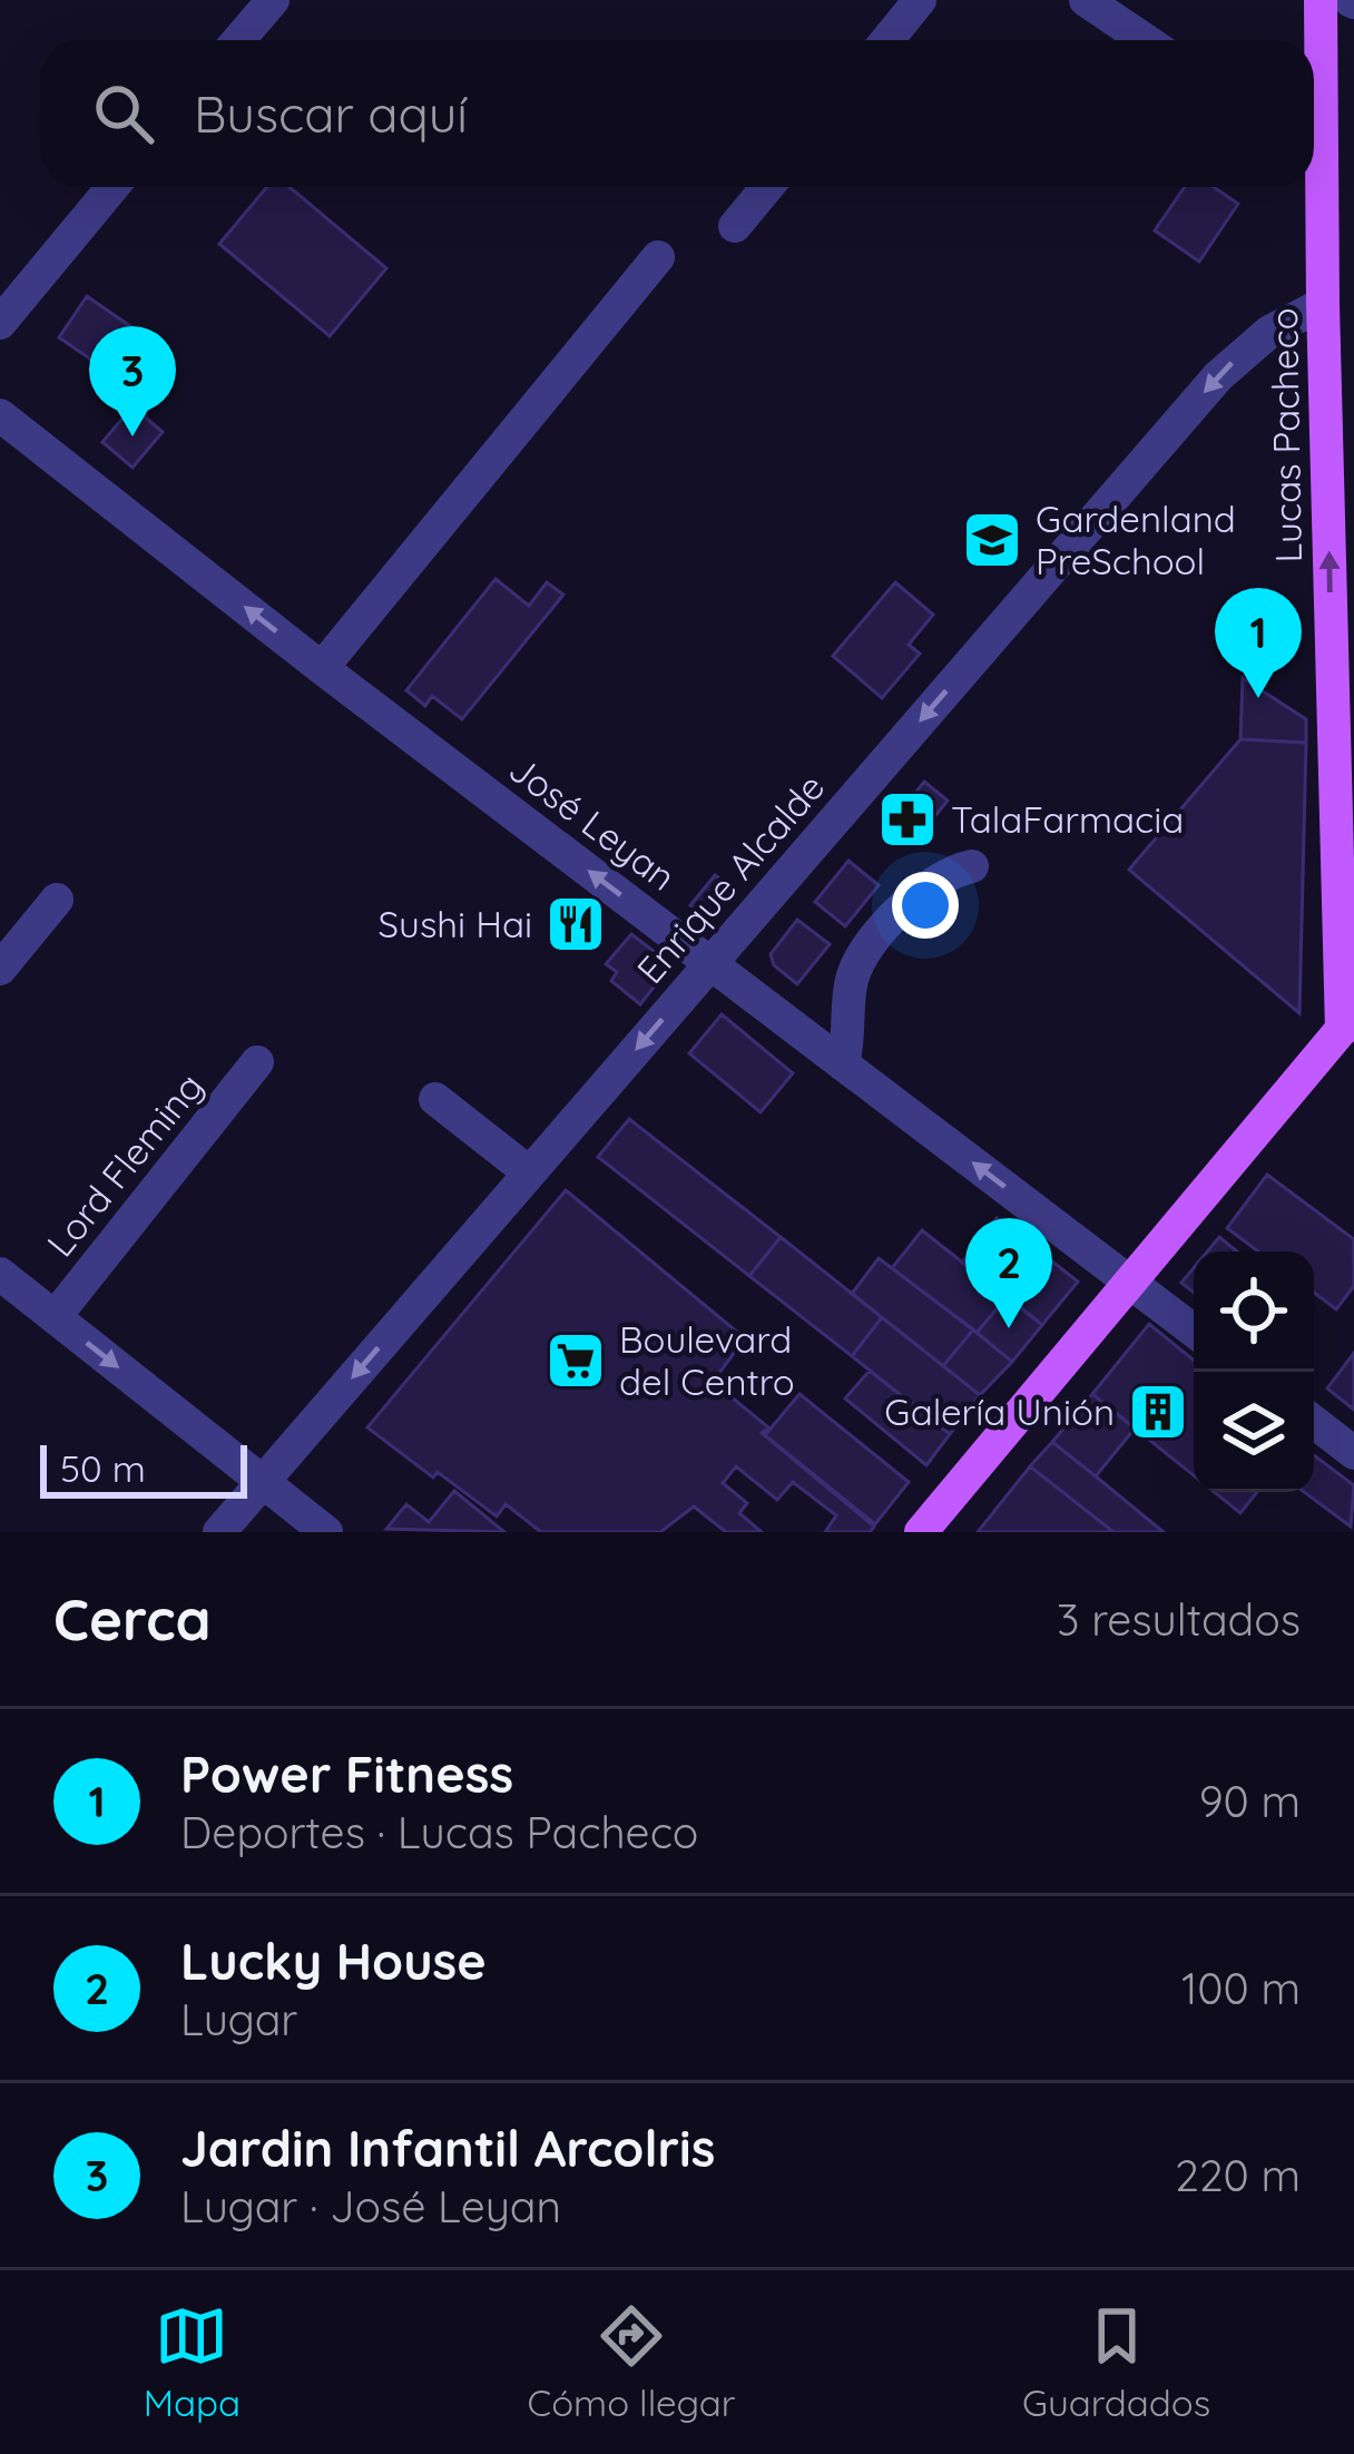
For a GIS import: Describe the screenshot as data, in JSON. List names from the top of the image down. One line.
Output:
{"streets":{"main road":["Lucas Pacheco"],"street":["José Leyan","Enrique Alcalde","Lord Fleming"]},"crossings":[["Lucas Pacheco","Enrique Alcalde"],["José Leyan","Enrique Alcalde"]],"one_way":["Lucas Pacheco","José Leyan","Enrique Alcalde"],"places":{"school or university":["Gardenland PreSchool"],"pharmacy":["TalaFarmacia"],"restaurant":["Sushi Hai"],"supermarket":["Boulevard del Centro"],"building":["Galería Unión"]},"scale_bar":"50 m","page":{"search":"Buscar aquí","pins":["3","1","2"],"scale":"50 m","heading":["Cerca","3 resultados"],"list":[{"mark":"1","name":"Power Fitness","note":"Deportes · Lucas Pacheco","value":"90 m"},{"mark":"2","name":"Lucky House","note":"Lugar","value":"100 m"},{"mark":"3","name":"Jardin Infantil Arcolris","note":"Lugar · José Leyan","value":"220 m"}],"nav":["Mapa","Cómo llegar","Guardados"]}}
